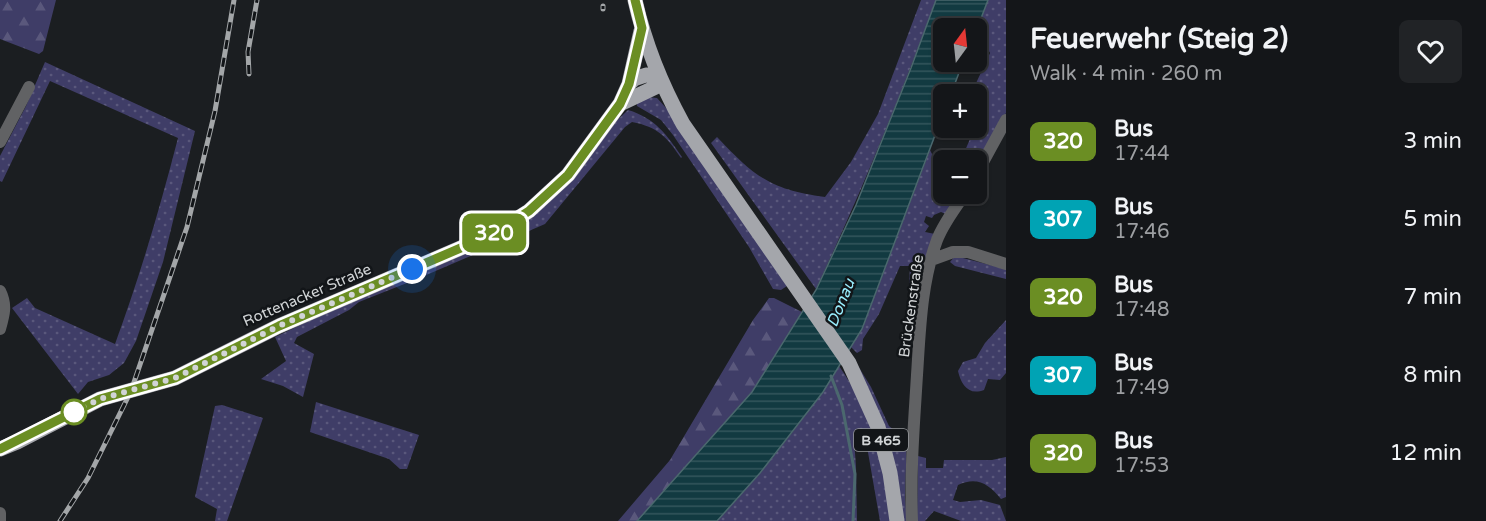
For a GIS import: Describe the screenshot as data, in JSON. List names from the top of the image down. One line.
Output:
{"streets":{"main road":["Rottenacker Straße","B 465"],"street":["Brückenstraße"]},"crossings":[["Rottenacker Straße","B 465"]],"water":["Donau"],"lines":["bus line 320"],"north":"top","page":{"on_map":"320","heading":["Feuerwehr (Steig 2)","Walk · 4 min · 260 m"],"map_buttons":["+","−"],"list":[{"mark":"320","name":"Bus","note":"17:44","value":"3 min"},{"mark":"307","name":"Bus","note":"17:46","value":"5 min"},{"mark":"320","name":"Bus","note":"17:48","value":"7 min"},{"mark":"307","name":"Bus","note":"17:49","value":"8 min"},{"mark":"320","name":"Bus","note":"17:53","value":"12 min"}]}}
